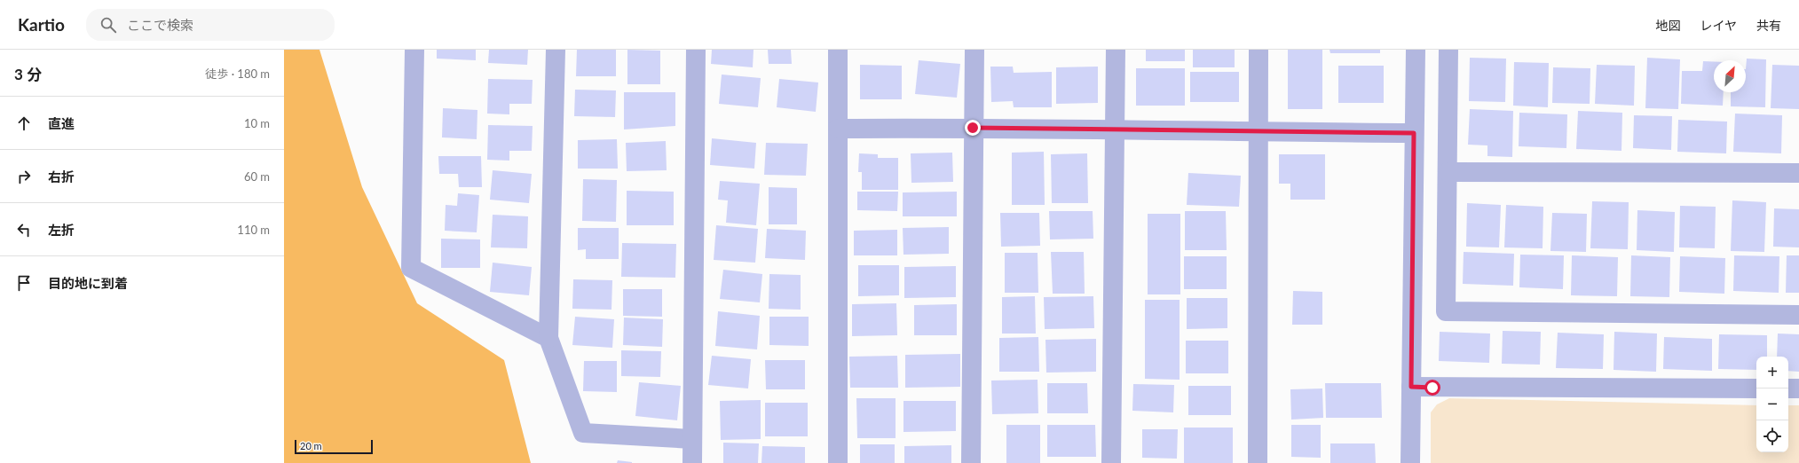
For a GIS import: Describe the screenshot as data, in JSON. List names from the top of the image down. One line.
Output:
{"scale_bar":"20 m","north":"top right","page":{"header":"Kartio","search":"ここで検索","nav":["地図","レイヤ","共有"],"heading":["3 分","徒歩 · 180 m"],"list":[["直進","10 m"],["右折","60 m"],["左折","110 m"],"目的地に到着"],"map_buttons":["+","−"],"scale":"20 m"}}
